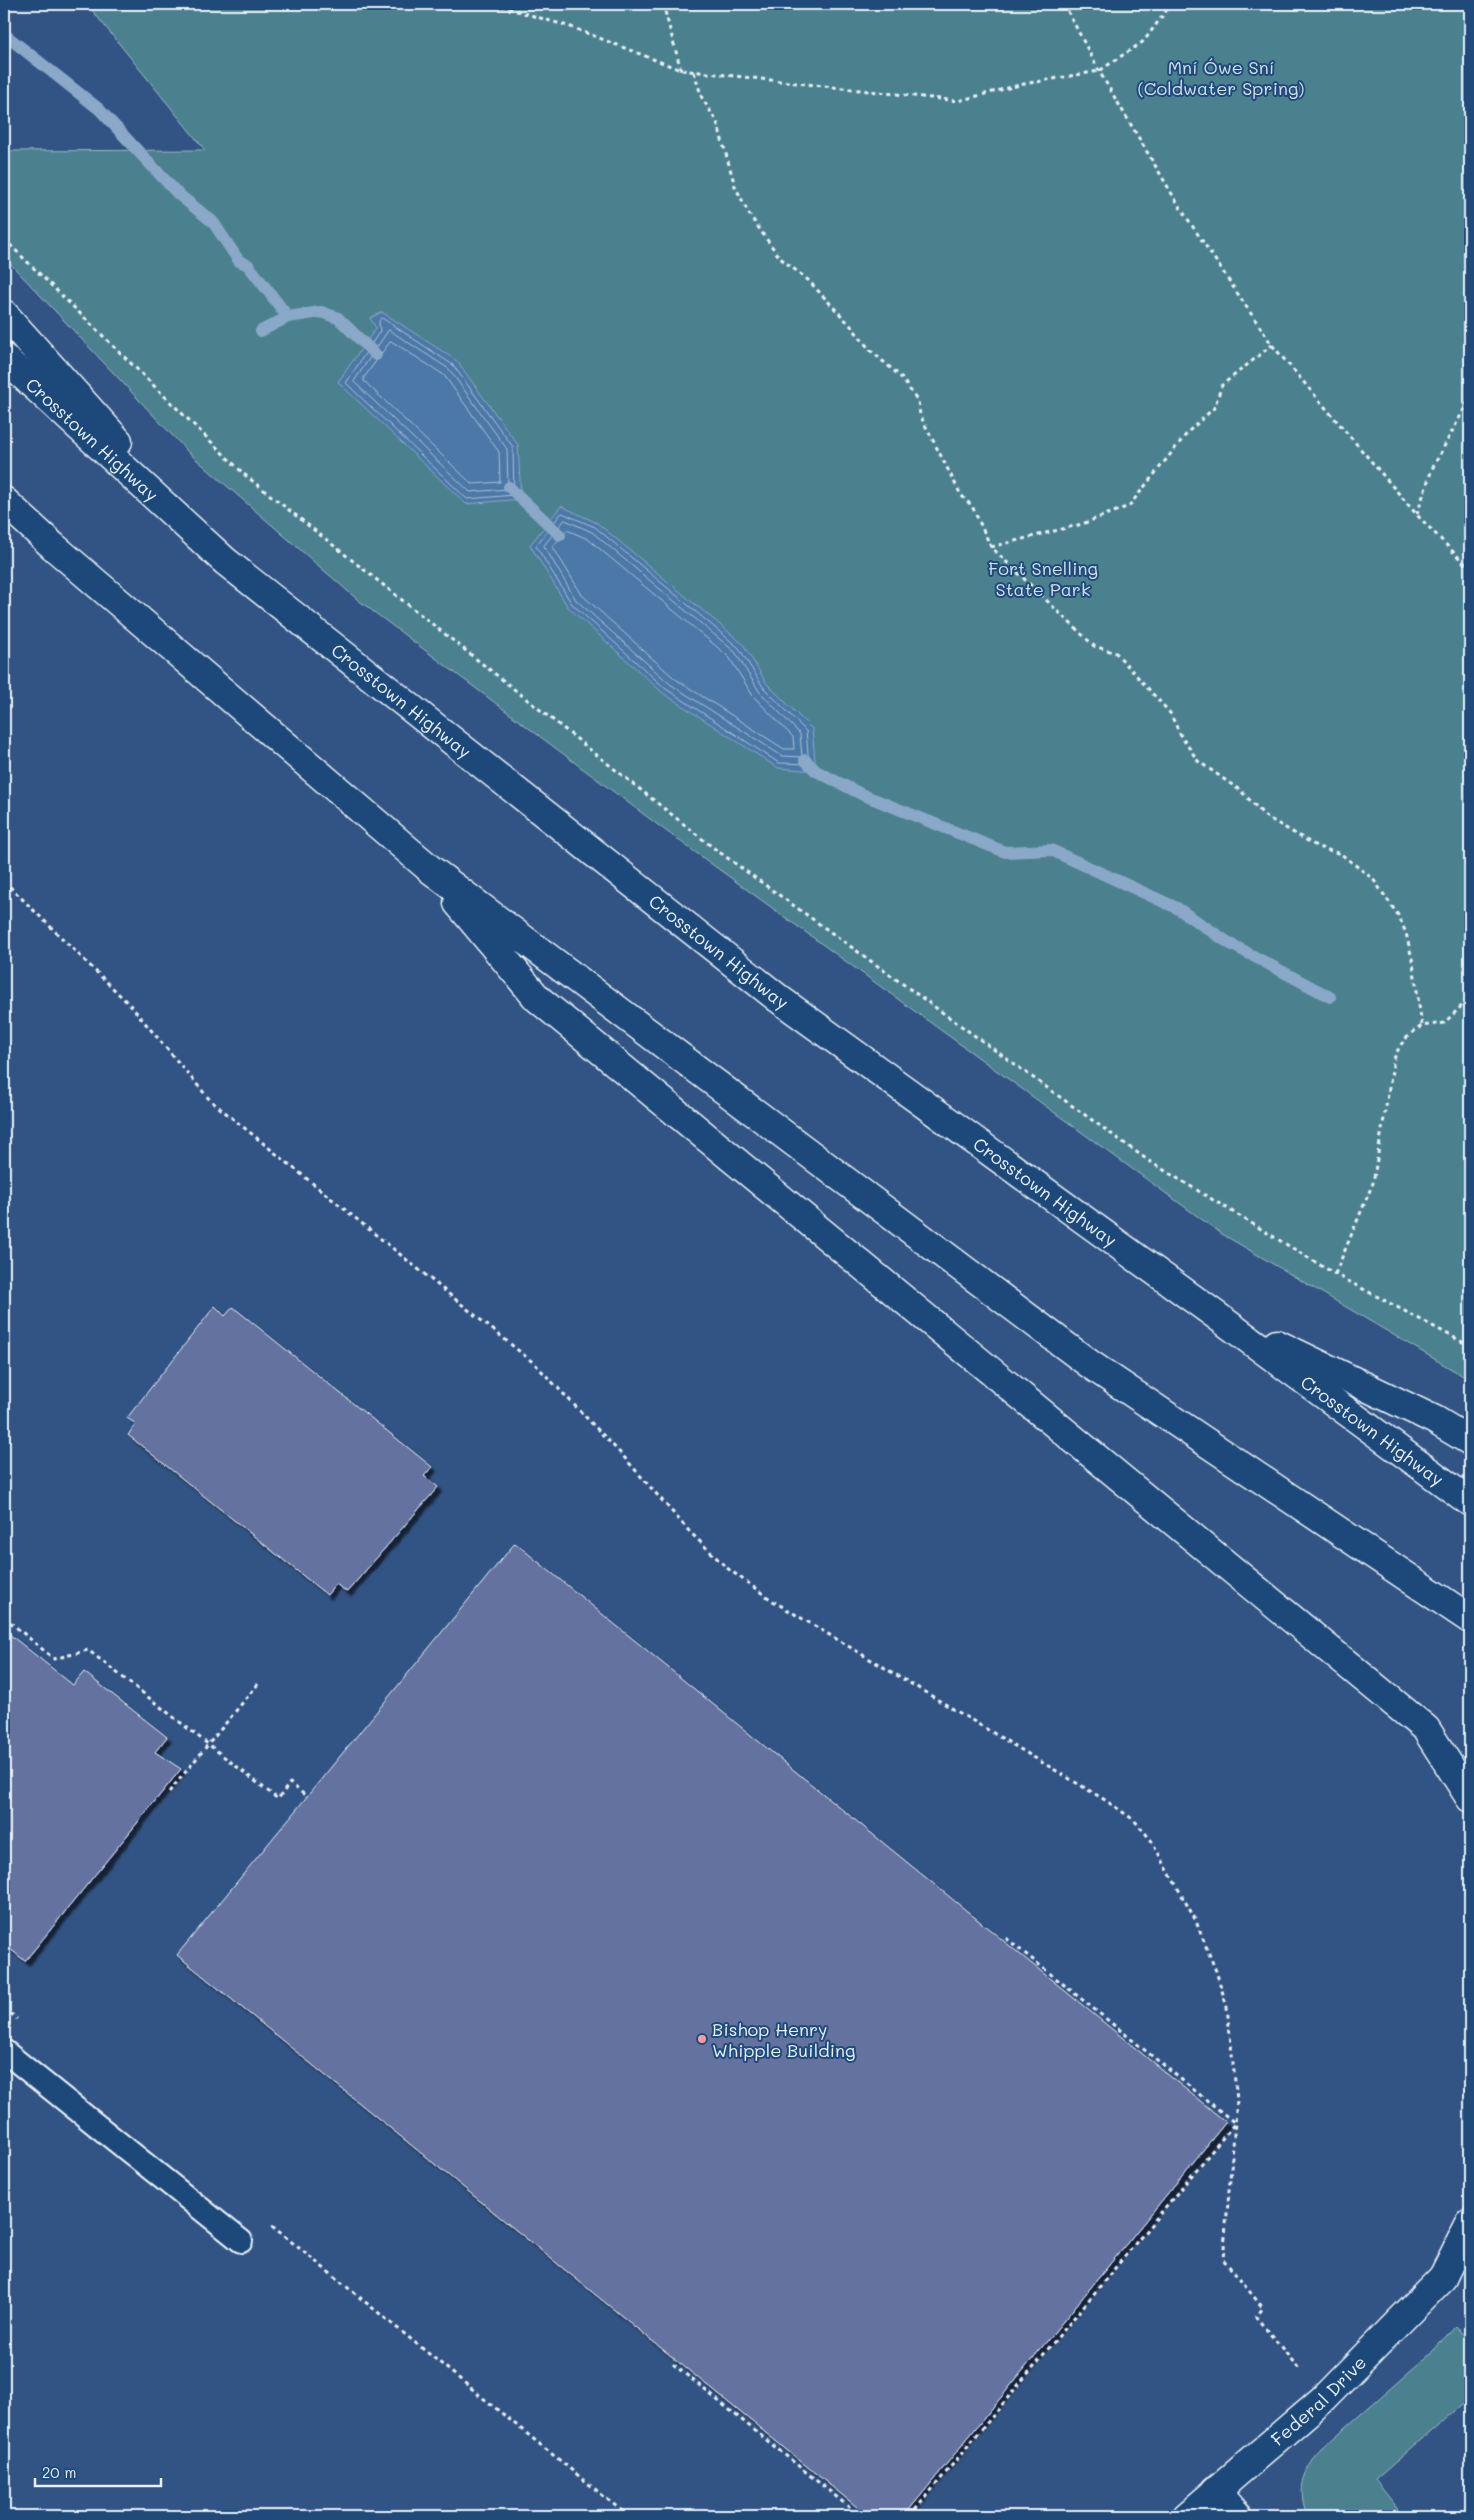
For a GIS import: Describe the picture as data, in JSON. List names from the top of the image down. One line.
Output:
{"streets":{"main road":["Crosstown Highway","Federal Drive"]},"parks":["Mní Ówe Sní (Coldwater Spring)","Fort Snelling State Park"],"places":["Bishop Henry Whipple Building"],"scale_bar":"20 m"}
